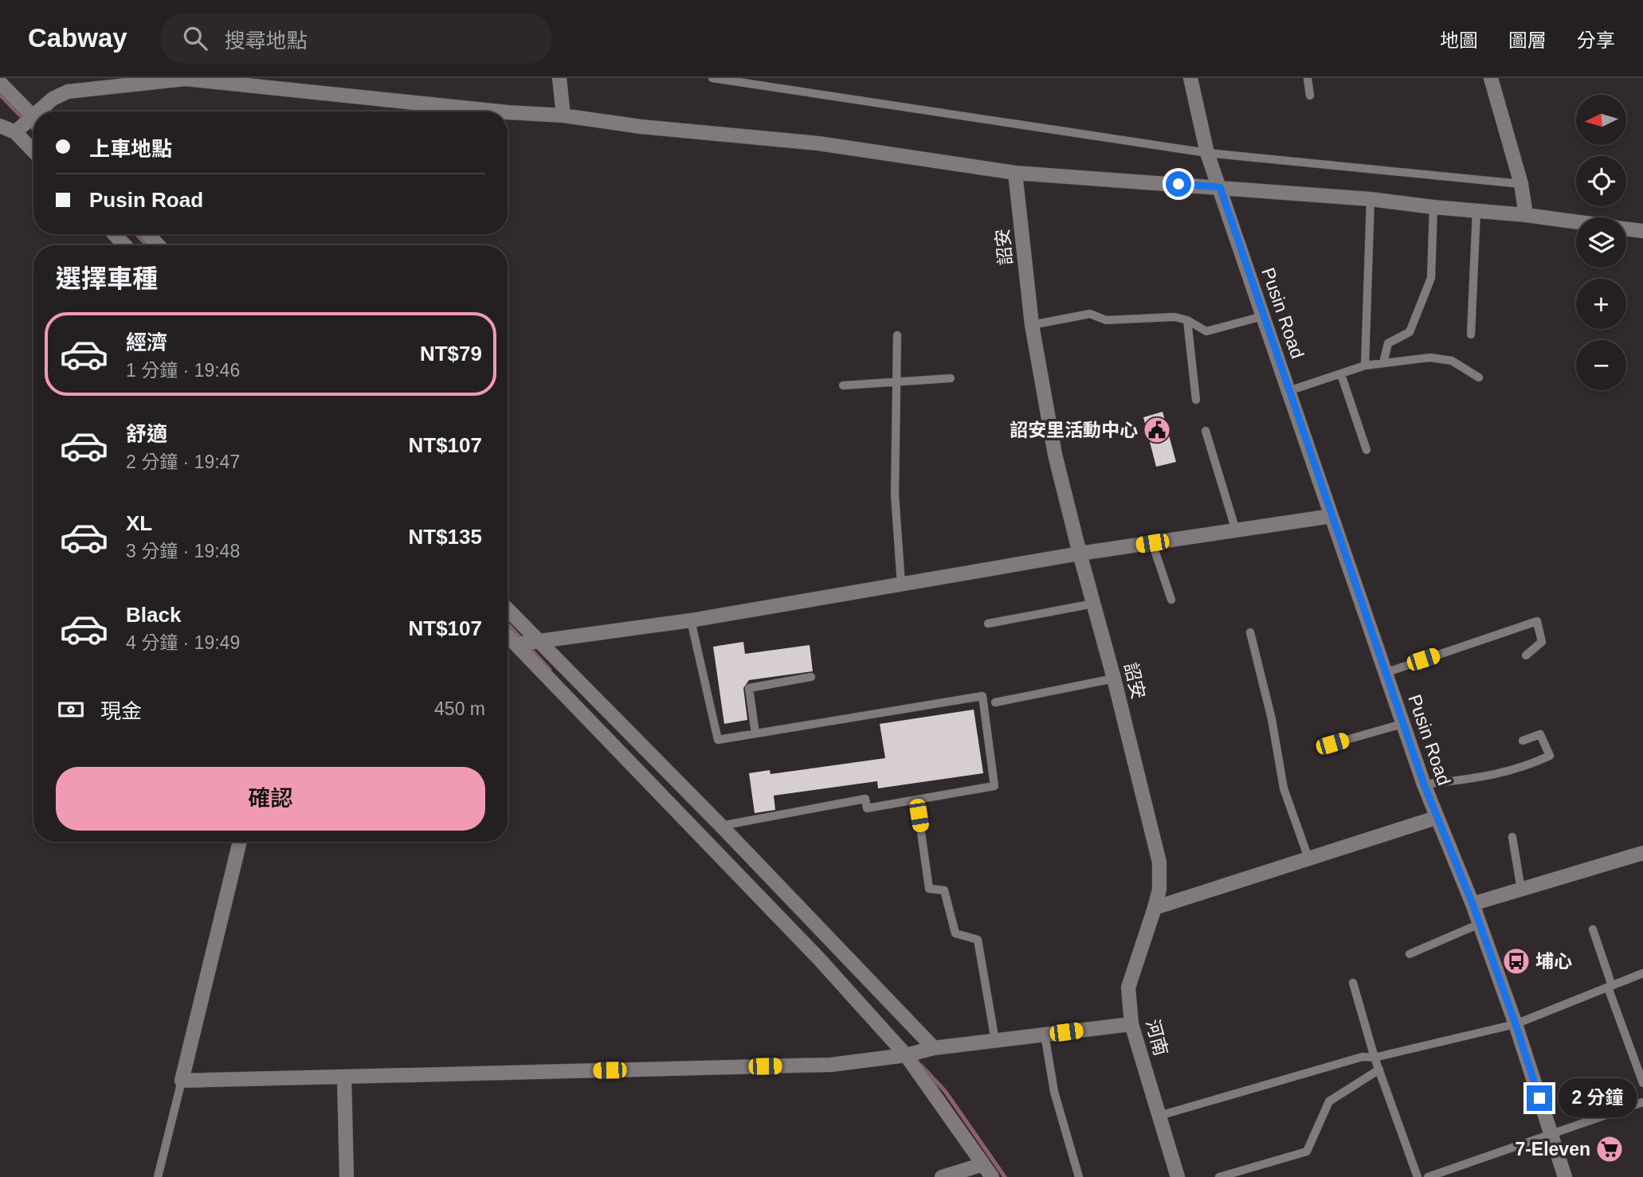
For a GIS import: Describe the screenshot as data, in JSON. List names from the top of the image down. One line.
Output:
{"streets":{"street":["詔安","Pusin Road","河南"]},"crossings":[["詔安","河南"]],"places":{"public building":["詔安里活動中心"],"bus stop":["埔心"],"supermarket":["7-Eleven"]},"north":"left","page":{"header":"Cabway","search":"搜尋地點","nav":["地圖","圖層","分享"],"map_buttons":["+","−"],"banner":["上車地點","Pusin Road"],"heading":"選擇車種","list":[{"name":"經濟","note":"1 分鐘 · 19:46","value":"NT$79"},{"name":"舒適","note":"2 分鐘 · 19:47","value":"NT$107"},{"name":"XL","note":"3 分鐘 · 19:48","value":"NT$135"},{"name":"Black","note":"4 分鐘 · 19:49","value":"NT$107"}],"pay":["現金","450 m"],"buttons":"確認","bubble":"2 分鐘"}}
